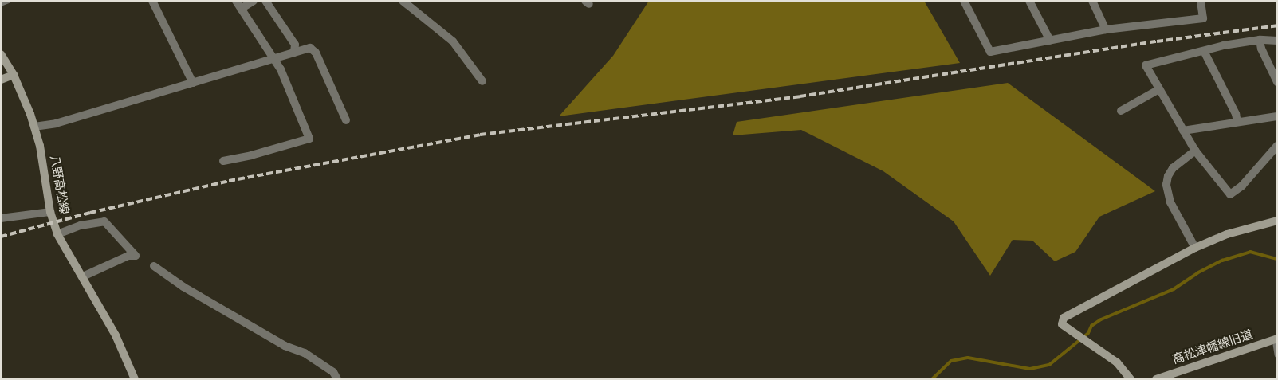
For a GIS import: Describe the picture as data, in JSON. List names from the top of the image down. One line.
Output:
{"streets":{"street":["八野高松線","高松津幡線旧道"]}}
